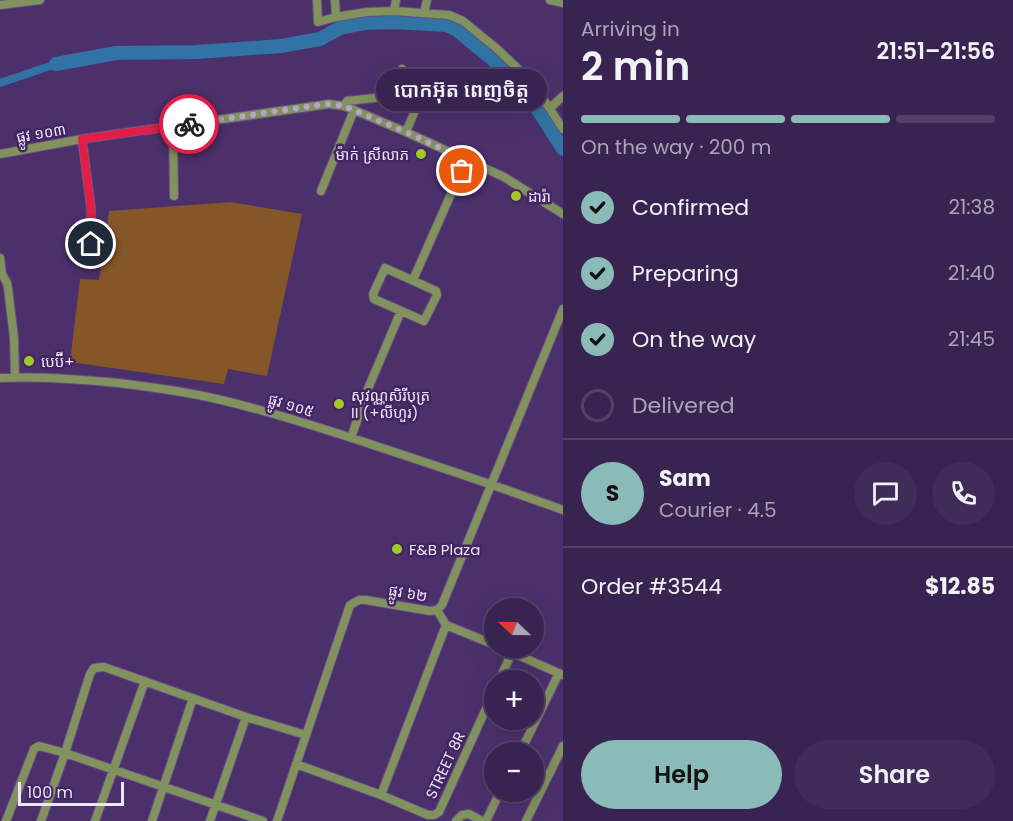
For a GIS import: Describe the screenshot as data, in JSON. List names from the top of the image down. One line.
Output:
{"streets":{"street":["ផ្លូវ ១០៣","ផ្លូវ ១០៥","ផ្លូវ ៦២","STREET 8R"]},"crossings":[["ផ្លូវ ១០៥","ផ្លូវ ៦២"],["ផ្លូវ ៦២","STREET 8R"]],"places":["ម៉ាក់ ស្រីលាភ","បោកអ៊ុត ពេញចិត្ត","ដារ៉ា","បេប៊ី+","សុវណ្ណសិរីបុត្រ II (+លីហួរ)","F&B Plaza"],"scale_bar":"100 m","north":"left","page":{"heading":["2 min","Arriving in","21:51–21:56"],"panel":["Sam","Courier · 4.5","Order #3544","$12.85"],"bubble":"បោកអ៊ុត ពេញចិត្ត","bar":"On the way · 200 m","list":[["Confirmed","21:38"],["Preparing","21:40"],["On the way","21:45"],"Delivered"],"round":"S","map_buttons":["+","−"],"buttons":["Help","Share"],"scale":"100 m"}}
